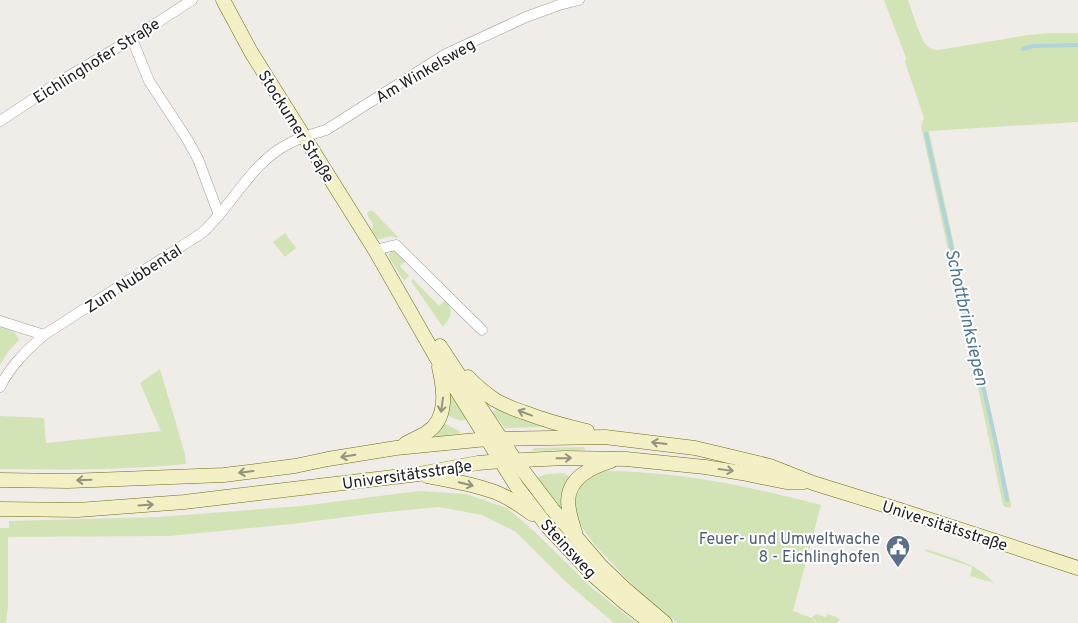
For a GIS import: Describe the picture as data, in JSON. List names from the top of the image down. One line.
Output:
{"streets":{"main road":["Stockumer Straße","Universitätsstraße","Steinsweg"],"street":["Eichlinghofer Straße","Am Winkelsweg","Zum Nubbental"]},"crossings":[["Am Winkelsweg","Stockumer Straße"],["Am Winkelsweg","Zum Nubbental"],["Stockumer Straße","Zum Nubbental"],["Stockumer Straße","Universitätsstraße"],["Stockumer Straße","Steinsweg"],["Universitätsstraße","Steinsweg"]],"water":["Schottbrinksiepen"],"places":{"public building":["Feuer- und Umweltwache 8 - Eichlinghofen"]}}
